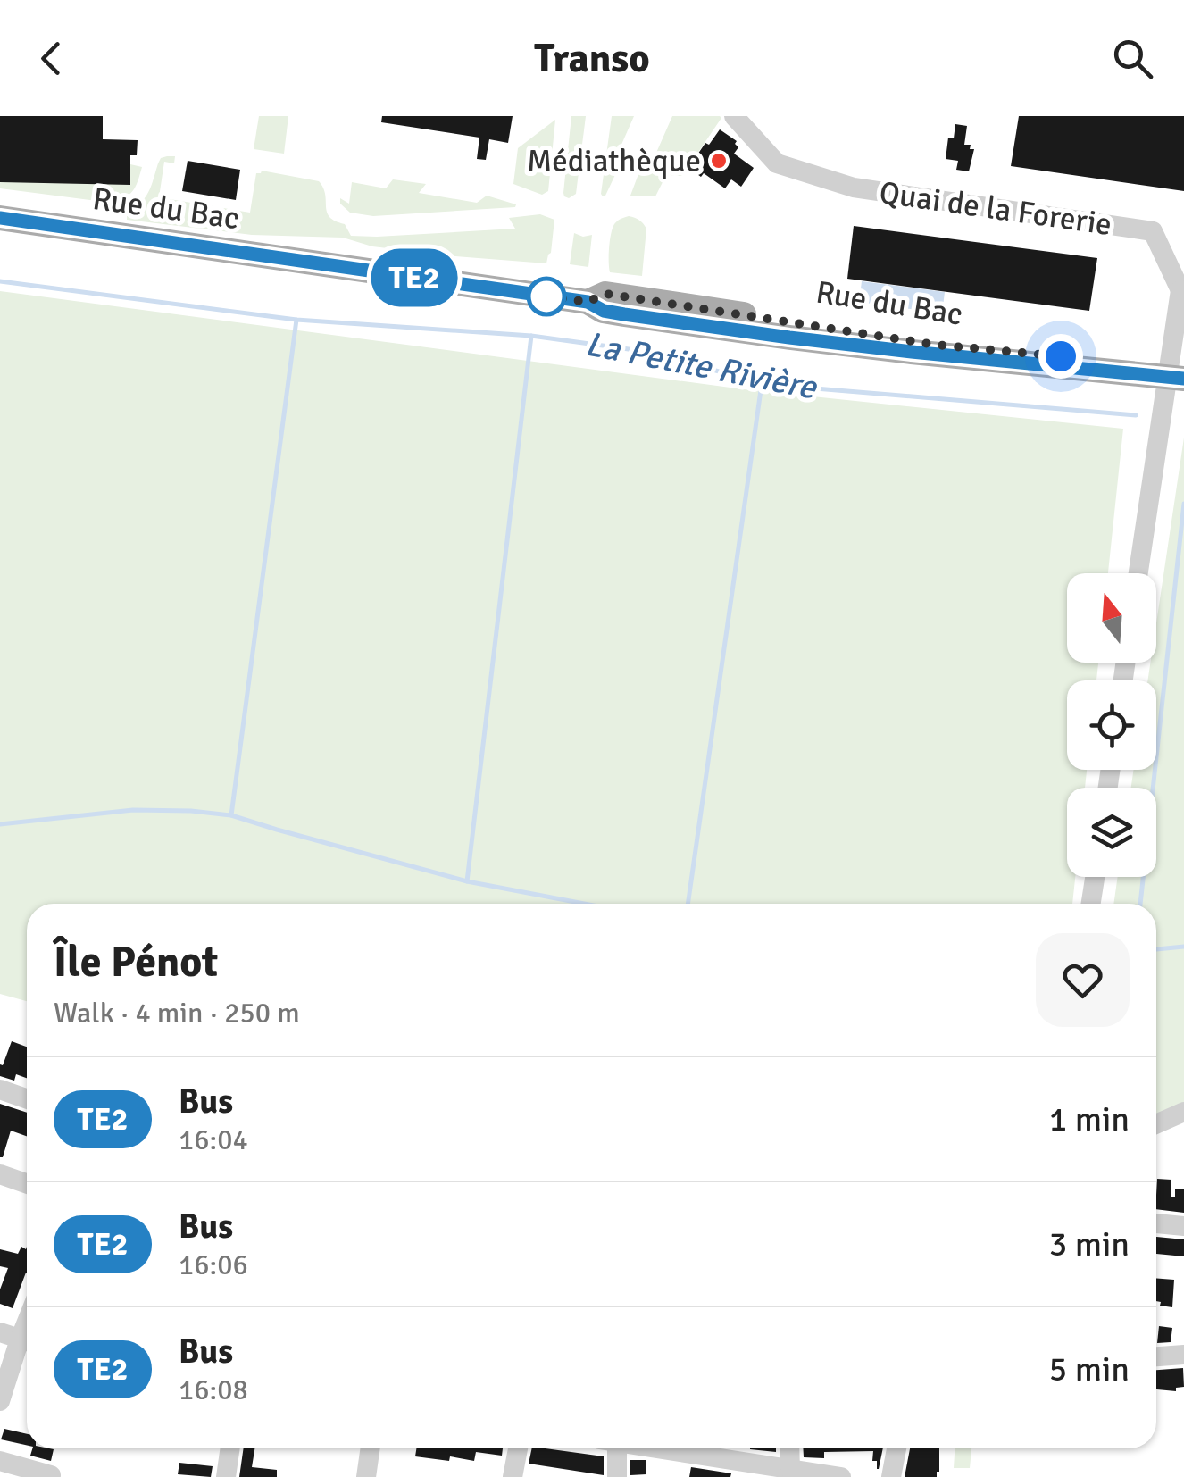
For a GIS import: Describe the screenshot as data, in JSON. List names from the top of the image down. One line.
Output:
{"streets":{"main road":["Rue du Bac"],"street":["Quai de la Forerie"]},"water":["La Petite Rivière"],"places":["Médiathèque"],"lines":["bus line TE2"],"north":"top","page":{"header":"Transo","on_map":"TE2","heading":["Île Pénot","Walk · 4 min · 250 m"],"list":[{"mark":"TE2","name":"Bus","note":"16:04","value":"1 min"},{"mark":"TE2","name":"Bus","note":"16:06","value":"3 min"},{"mark":"TE2","name":"Bus","note":"16:08","value":"5 min"}]}}
